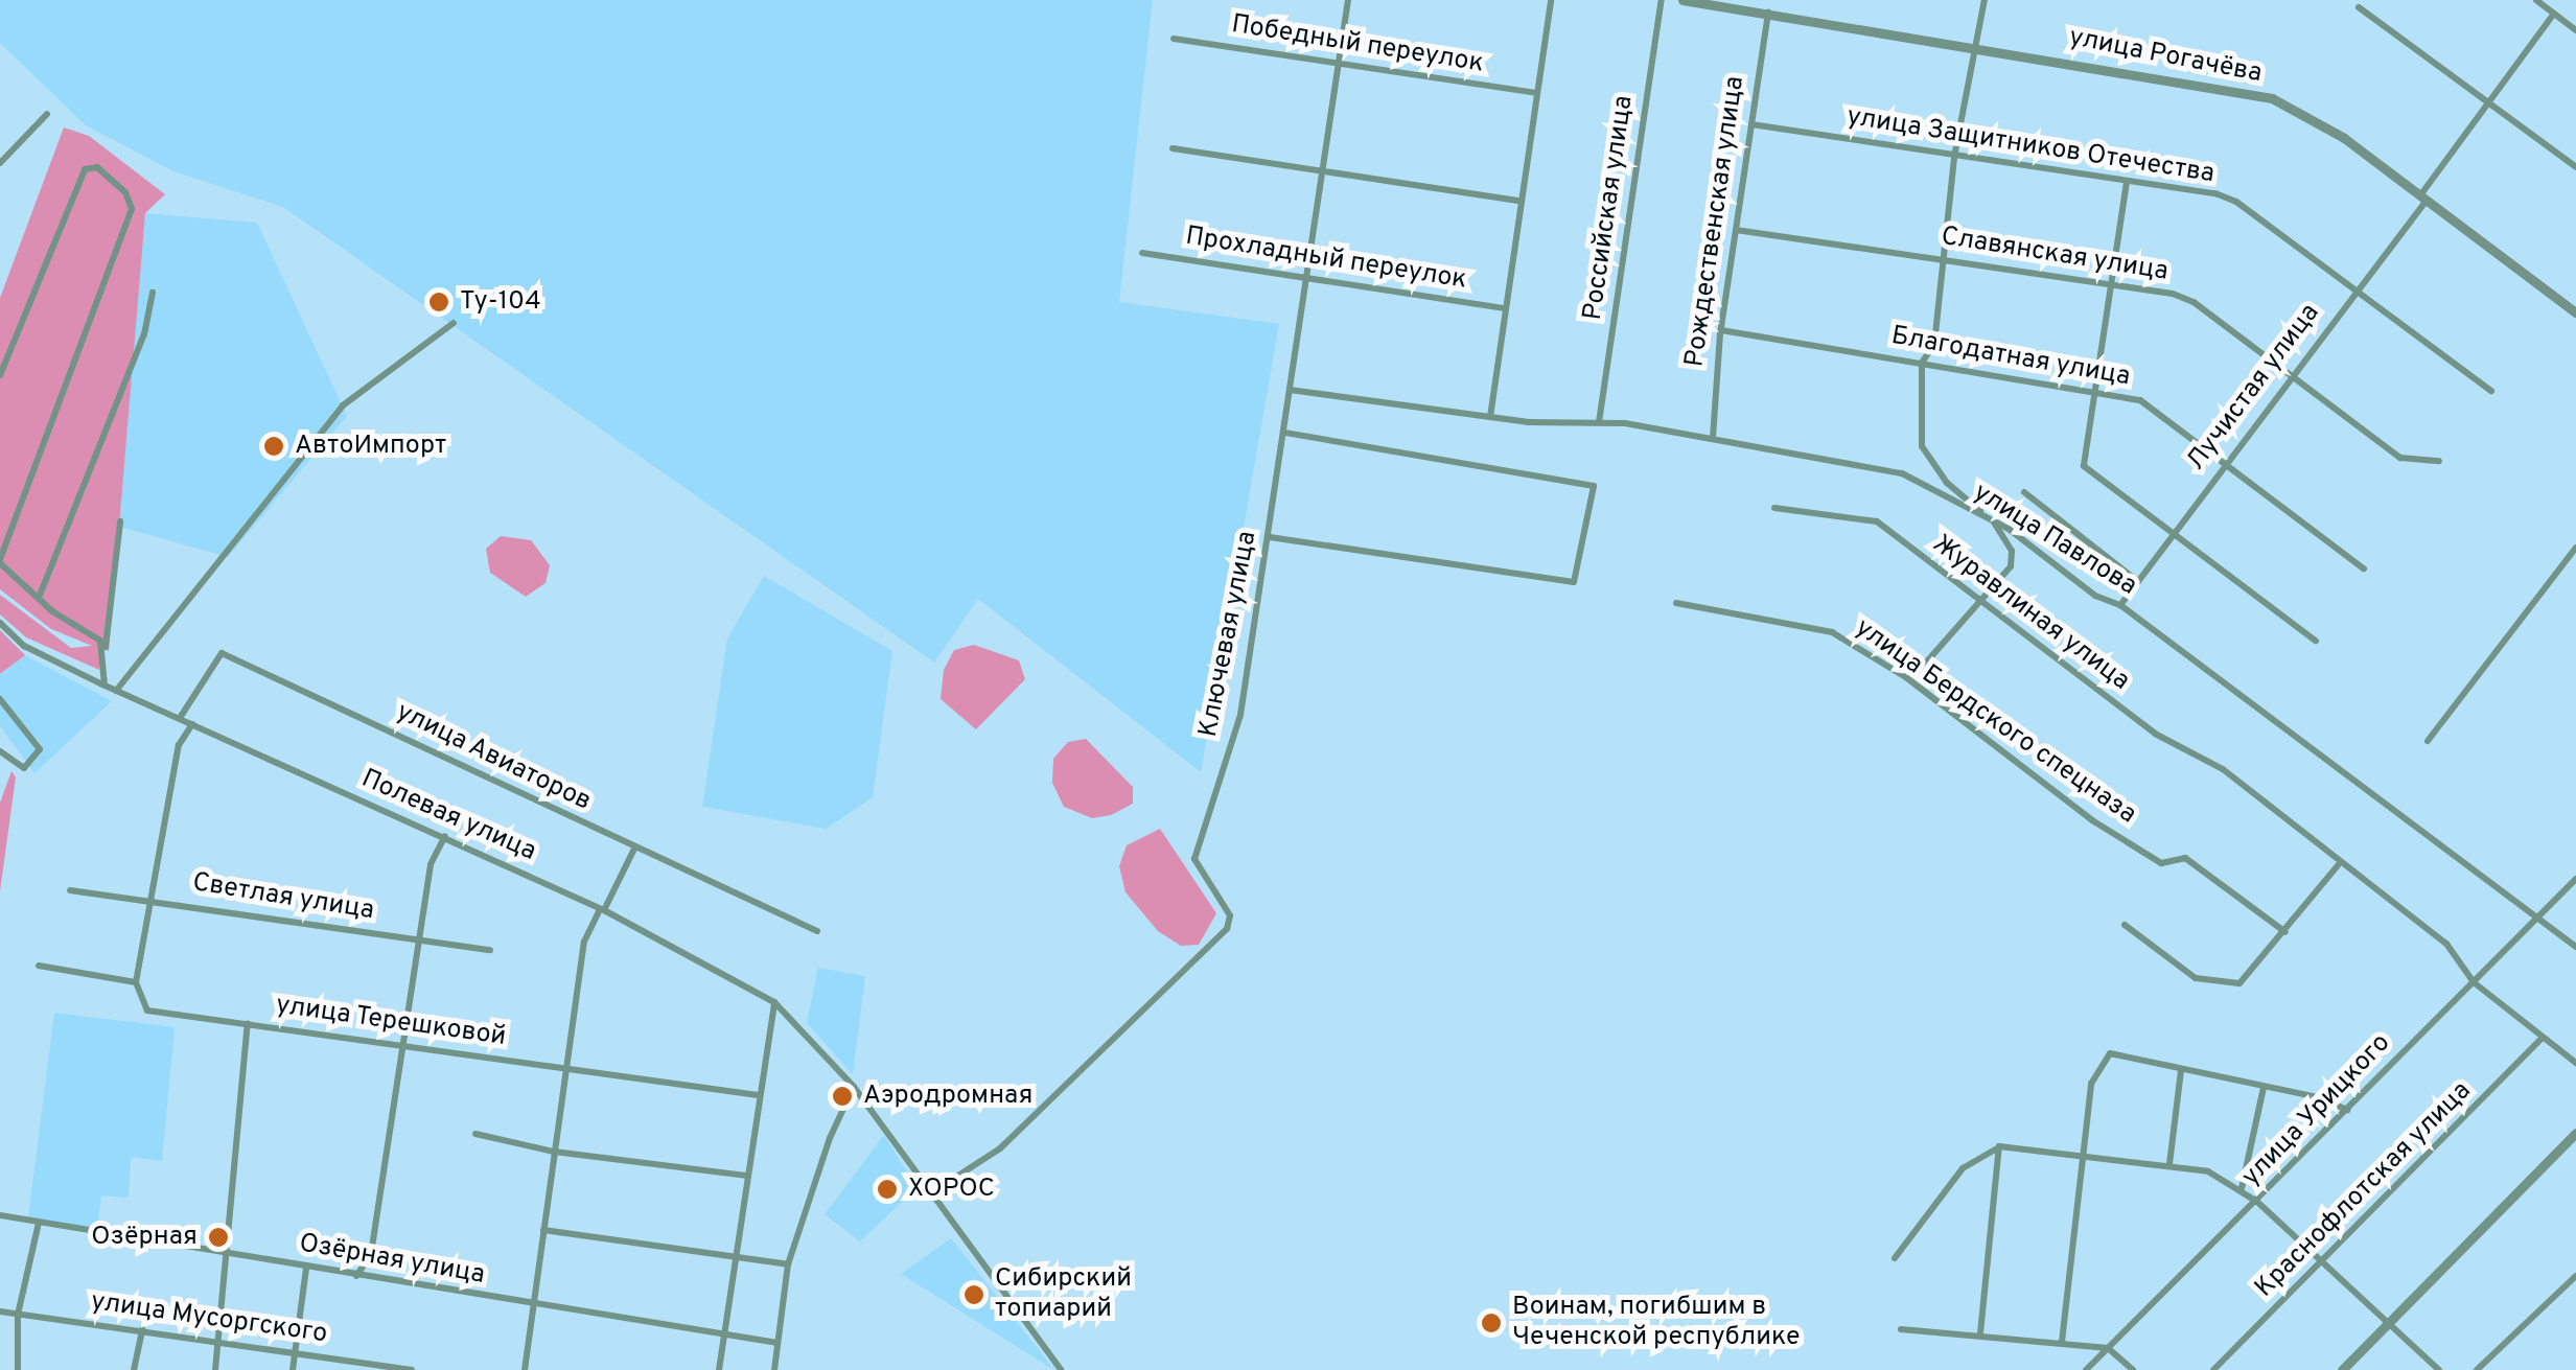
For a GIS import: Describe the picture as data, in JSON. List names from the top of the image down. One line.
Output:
{"streets":{"street":["Победный переулок","улица Рогачёва","улица Защитников Отечества","Российская улица","Рождественская улица","Славянская улица","Прохладный переулок","Благодатная улица","Лучистая улица","улица Павлова","Журавлиная улица","Ключевая улица","улица Бердского спецназа","улица Авиаторов","Полевая улица","Светлая улица","улица Терешковой","улица Урицкого","Краснофлотская улица","Озёрная улица","улица Мусоргского"]},"crossings":[["Победный переулок","Ключевая улица"],["улица Рогачёва","Рождественская улица"],["улица Рогачёва","Лучистая улица"],["улица Защитников Отечества","Рождественская улица"],["улица Защитников Отечества","Лучистая улица"],["Российская улица","улица Павлова"],["Рождественская улица","Славянская улица"],["Рождественская улица","Благодатная улица"],["Рождественская улица","улица Павлова"],["Славянская улица","Лучистая улица"],["Прохладный переулок","Ключевая улица"],["Благодатная улица","Лучистая улица"],["Лучистая улица","улица Павлова"],["улица Павлова","Ключевая улица"],["улица Павлова","улица Урицкого"],["Журавлиная улица","улица Урицкого"],["Журавлиная улица","Краснофлотская улица"],["Ключевая улица","Полевая улица"],["улица Авиаторов","Полевая улица"]],"places":["Ту-104","АвтоИмпорт","Аэродромная","ХОРОС","Озёрная","Сибирский топиарий","Воинам, погибшим в Чеченской республике"]}
